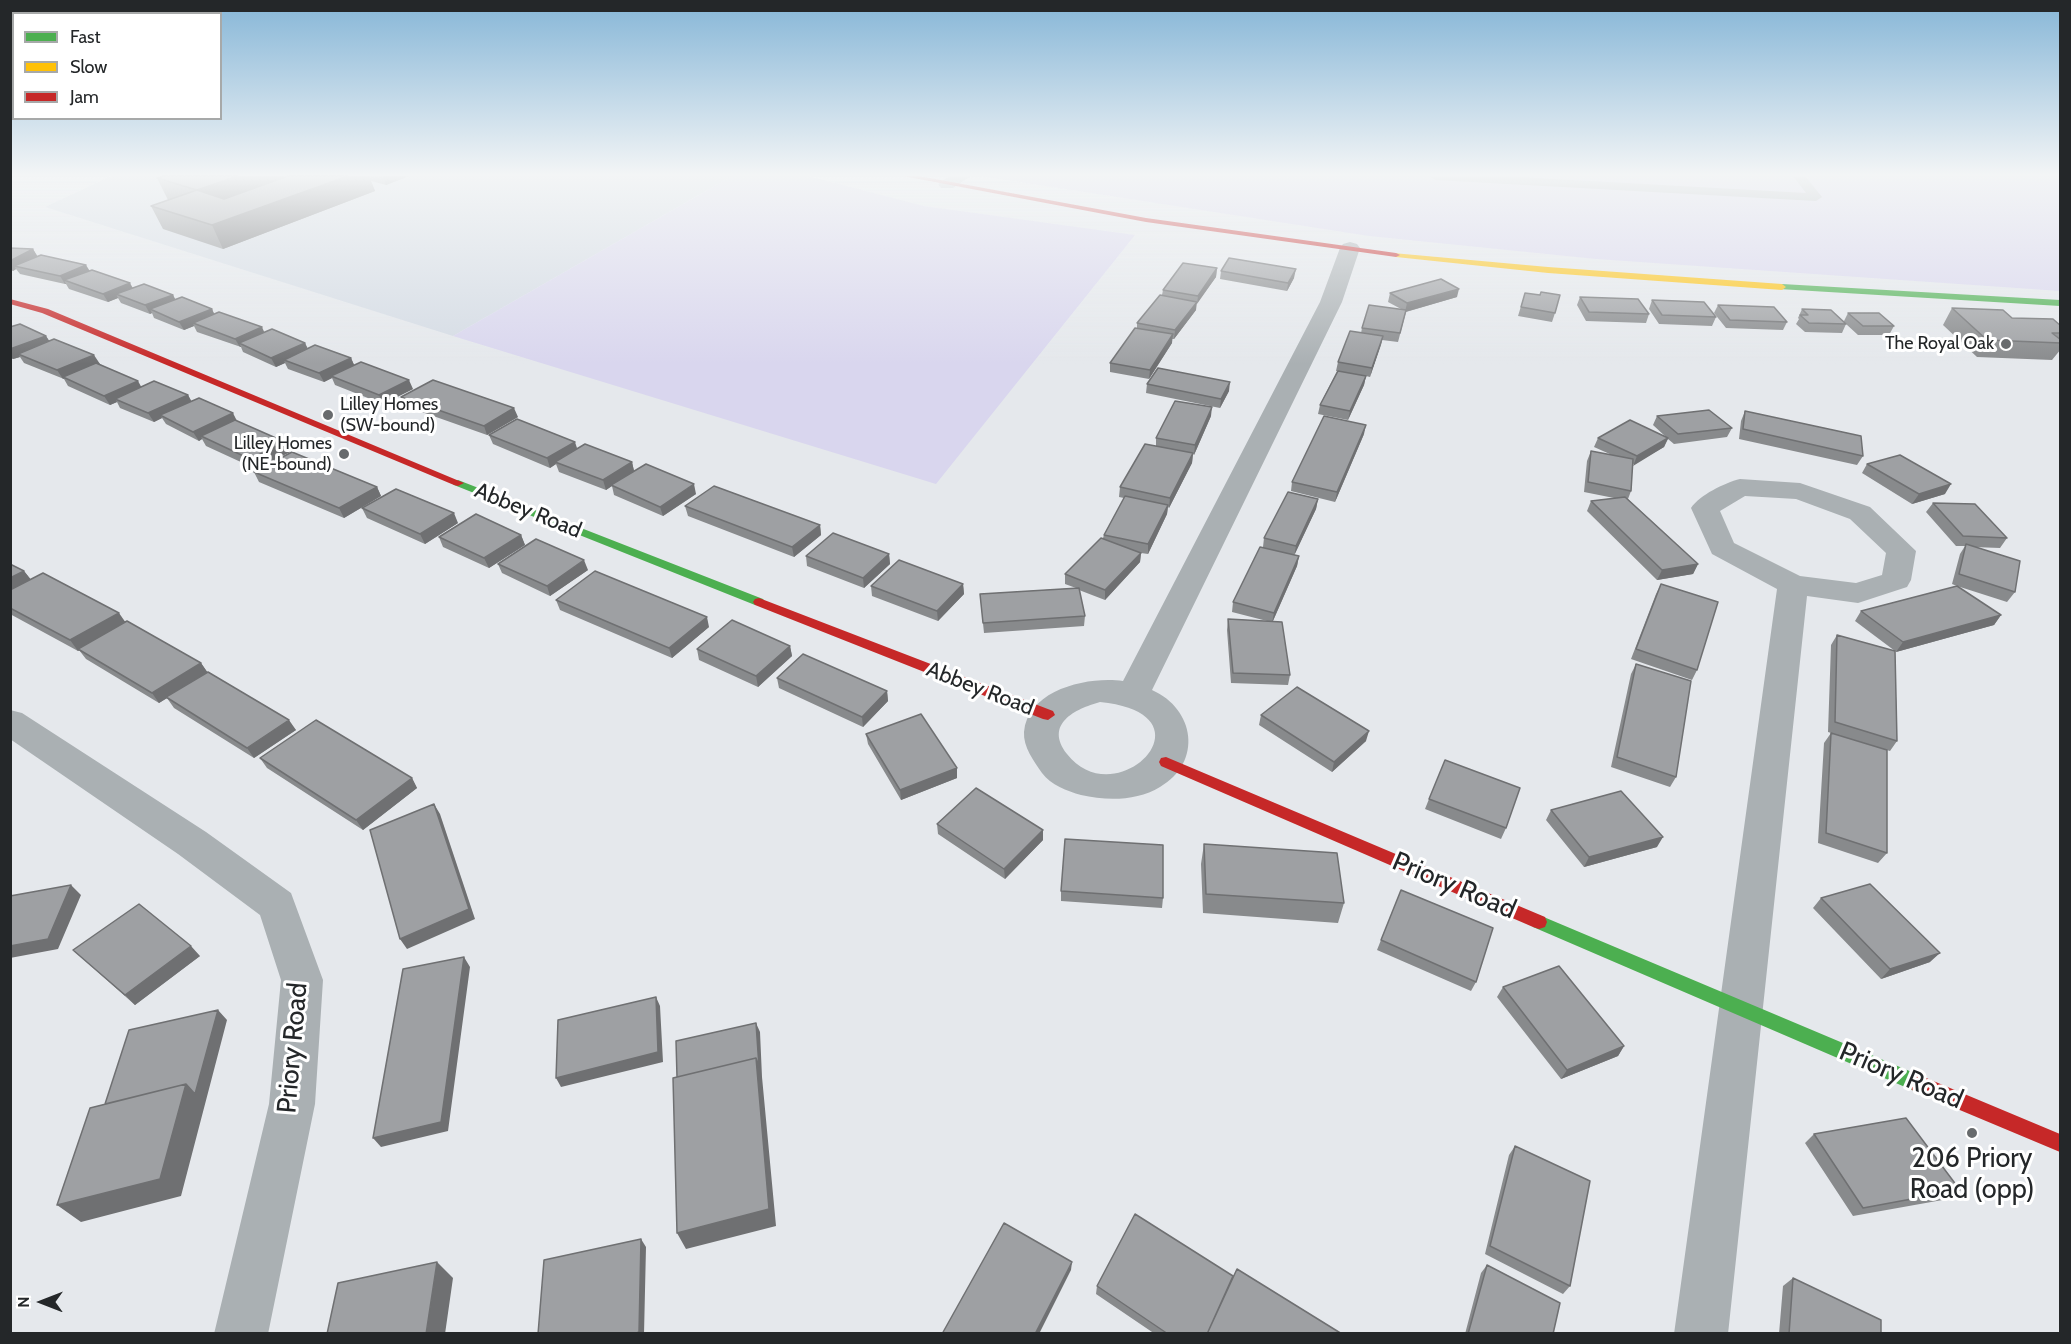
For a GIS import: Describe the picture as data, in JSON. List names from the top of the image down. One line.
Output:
{"streets":{"street":["Abbey Road","Priory Road"]},"crossings":[["Abbey Road","Priory Road"]],"places":["The Royal Oak","Lilley Homes (SW-bound)","Lilley Homes (NE-bound)","206 Priory Road (opp)"],"legend":["Fast","Slow","Jam"],"north":"left"}
